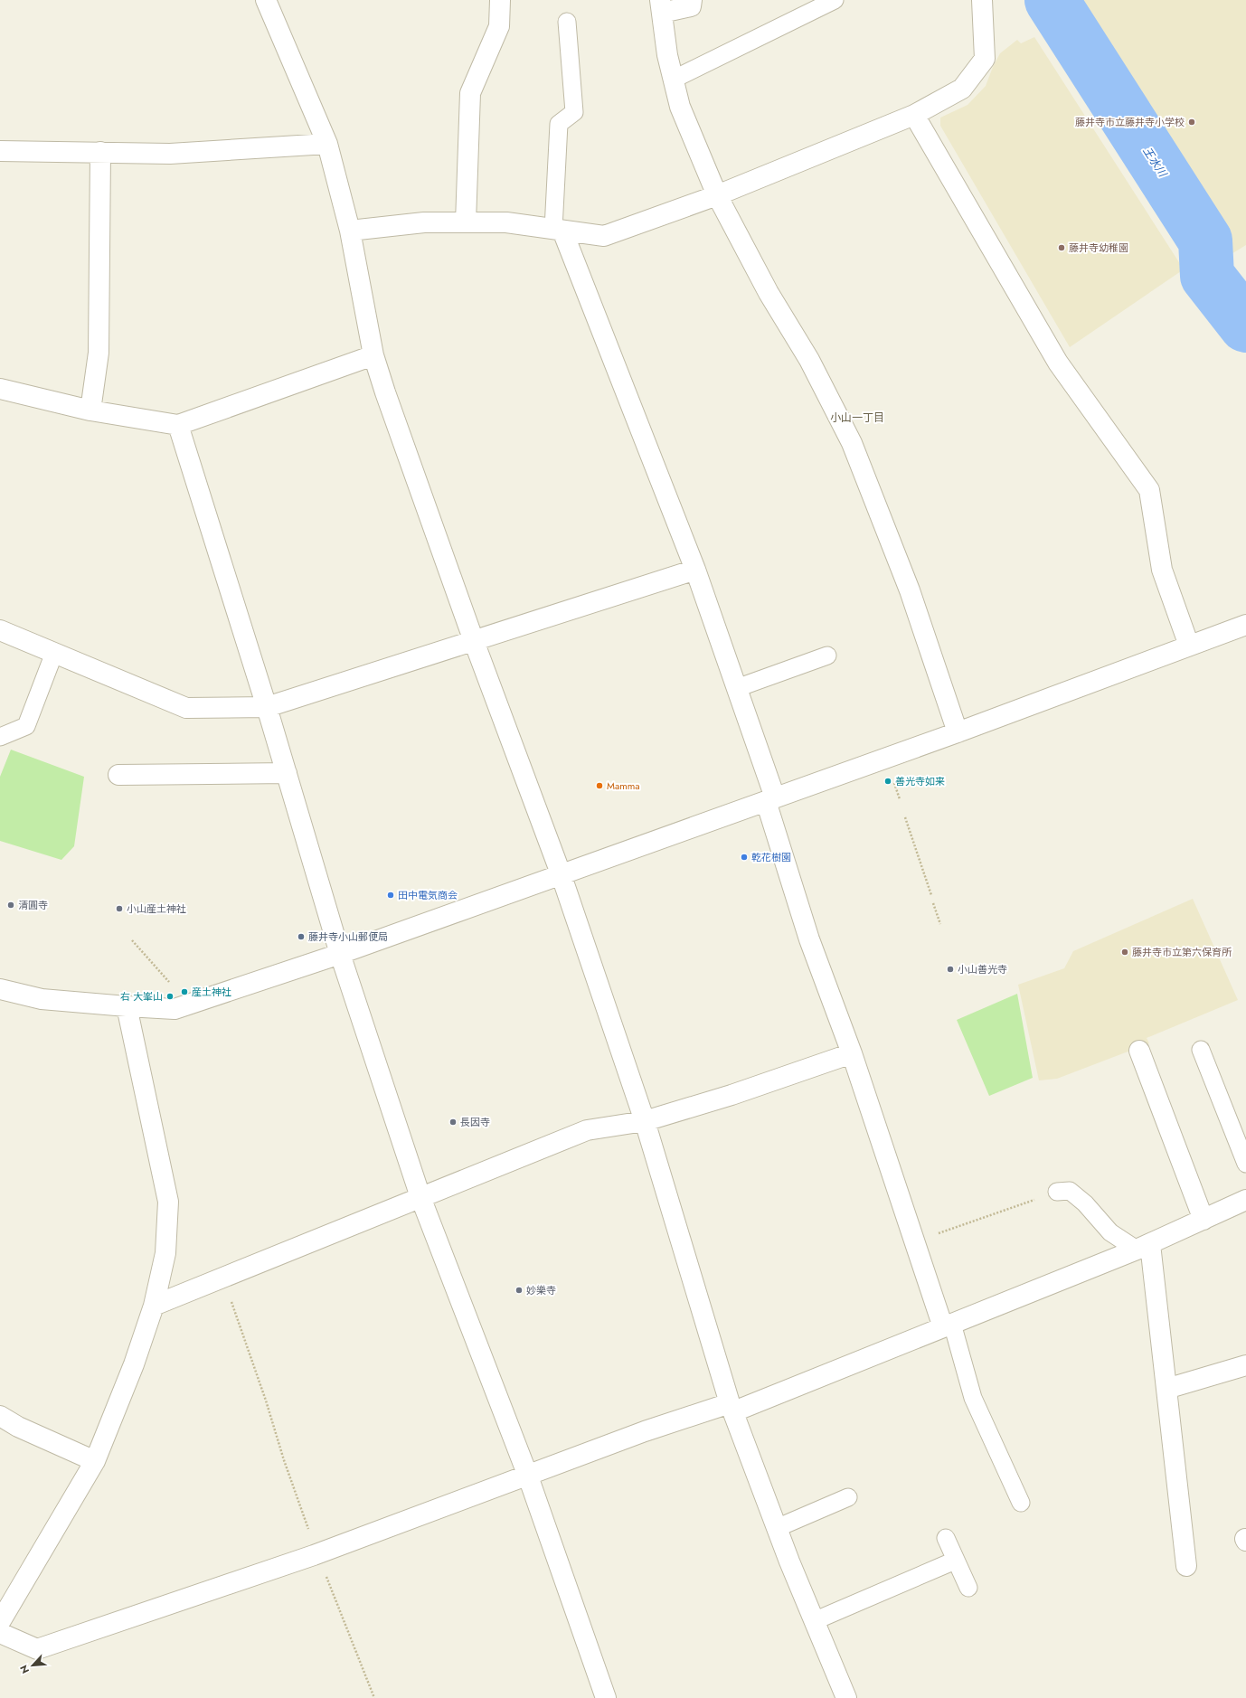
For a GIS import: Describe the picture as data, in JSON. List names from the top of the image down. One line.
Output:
{"districts":["小山一丁目"],"water":["王水川"],"places":["藤井寺市立藤井寺小学校","藤井寺幼稚園","善光寺如来","Mamma","乾花樹園","田中電気商会","清圓寺","小山産土神社","藤井寺小山郵便局","藤井寺市立第六保育所","小山善光寺","産土神社","右 大峯山","長因寺","妙樂寺"],"north":"bottom left"}
